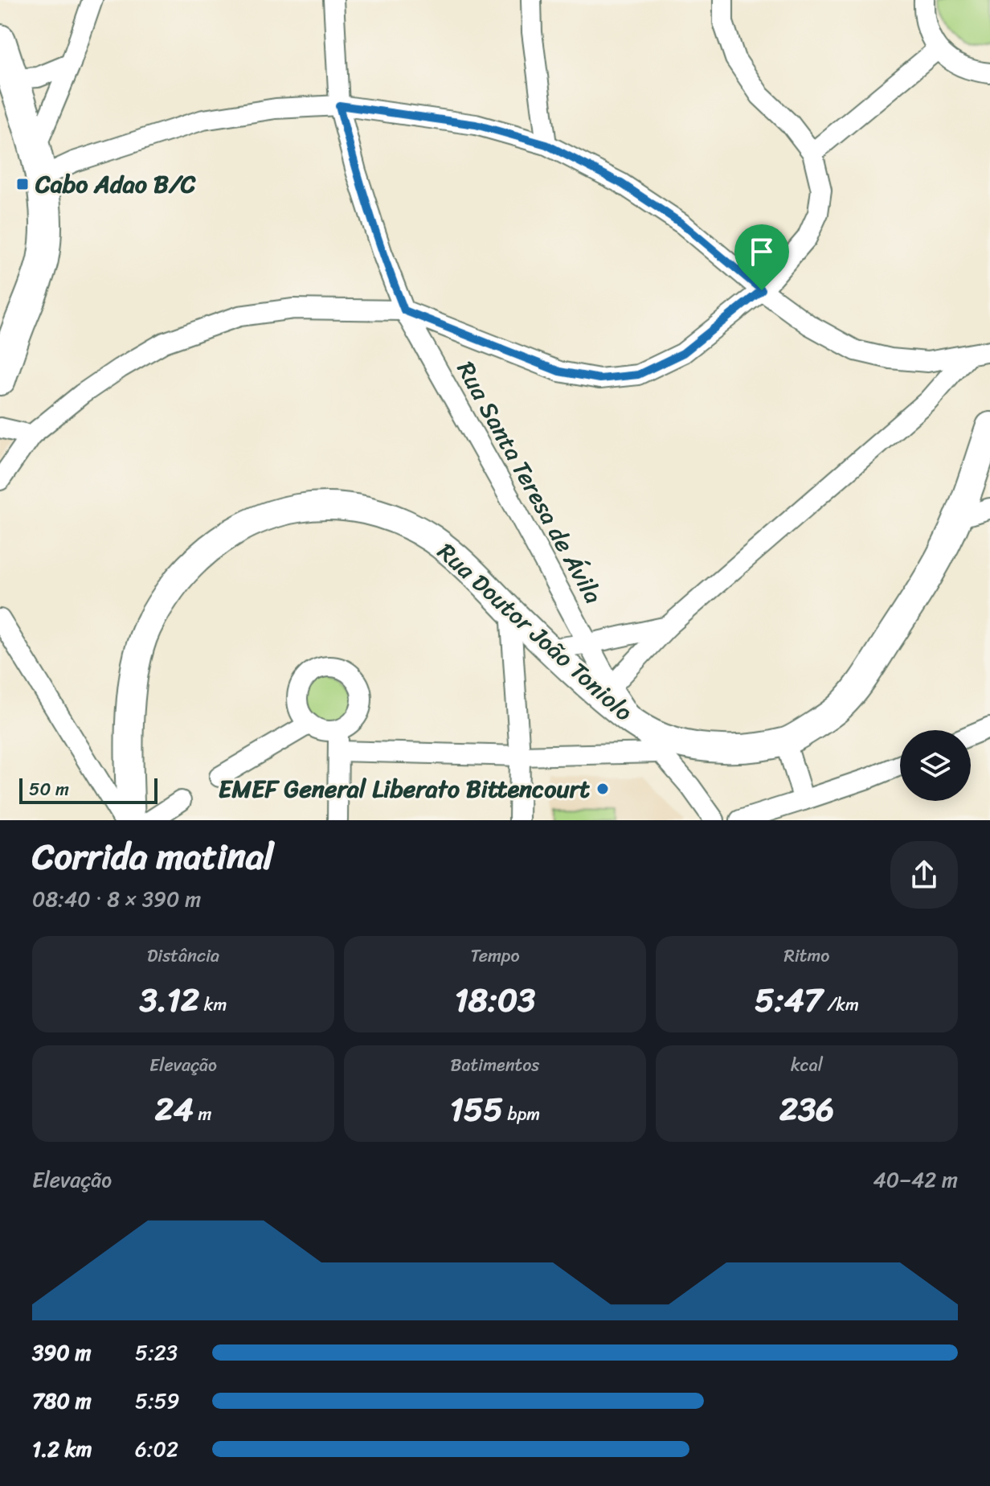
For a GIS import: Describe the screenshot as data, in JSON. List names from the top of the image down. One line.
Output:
{"streets":{"street":["Rua Santa Teresa de Ávila","Rua Doutor João Toniolo"]},"crossings":[["Rua Santa Teresa de Ávila","Rua Doutor João Toniolo"]],"places":{"transit":["Cabo Adao B/C"],"other":["EMEF General Liberato Bittencourt"]},"scale_bar":"50 m","page":{"scale":"50 m","heading":["Corrida matinal","08:40 · 8 × 390 m"],"stats":[["Distância","3.12 km"],["Tempo","18:03"],["Ritmo","5:47 /km"],["Elevação","24 m"],["Batimentos","155 bpm"],["kcal","236"]],"chart":["Elevação","40–42 m"],"list":[{"name":"390 m","note":"5:23"},{"name":"780 m","note":"5:59"},{"name":"1.2 km","note":"6:02"}]}}
